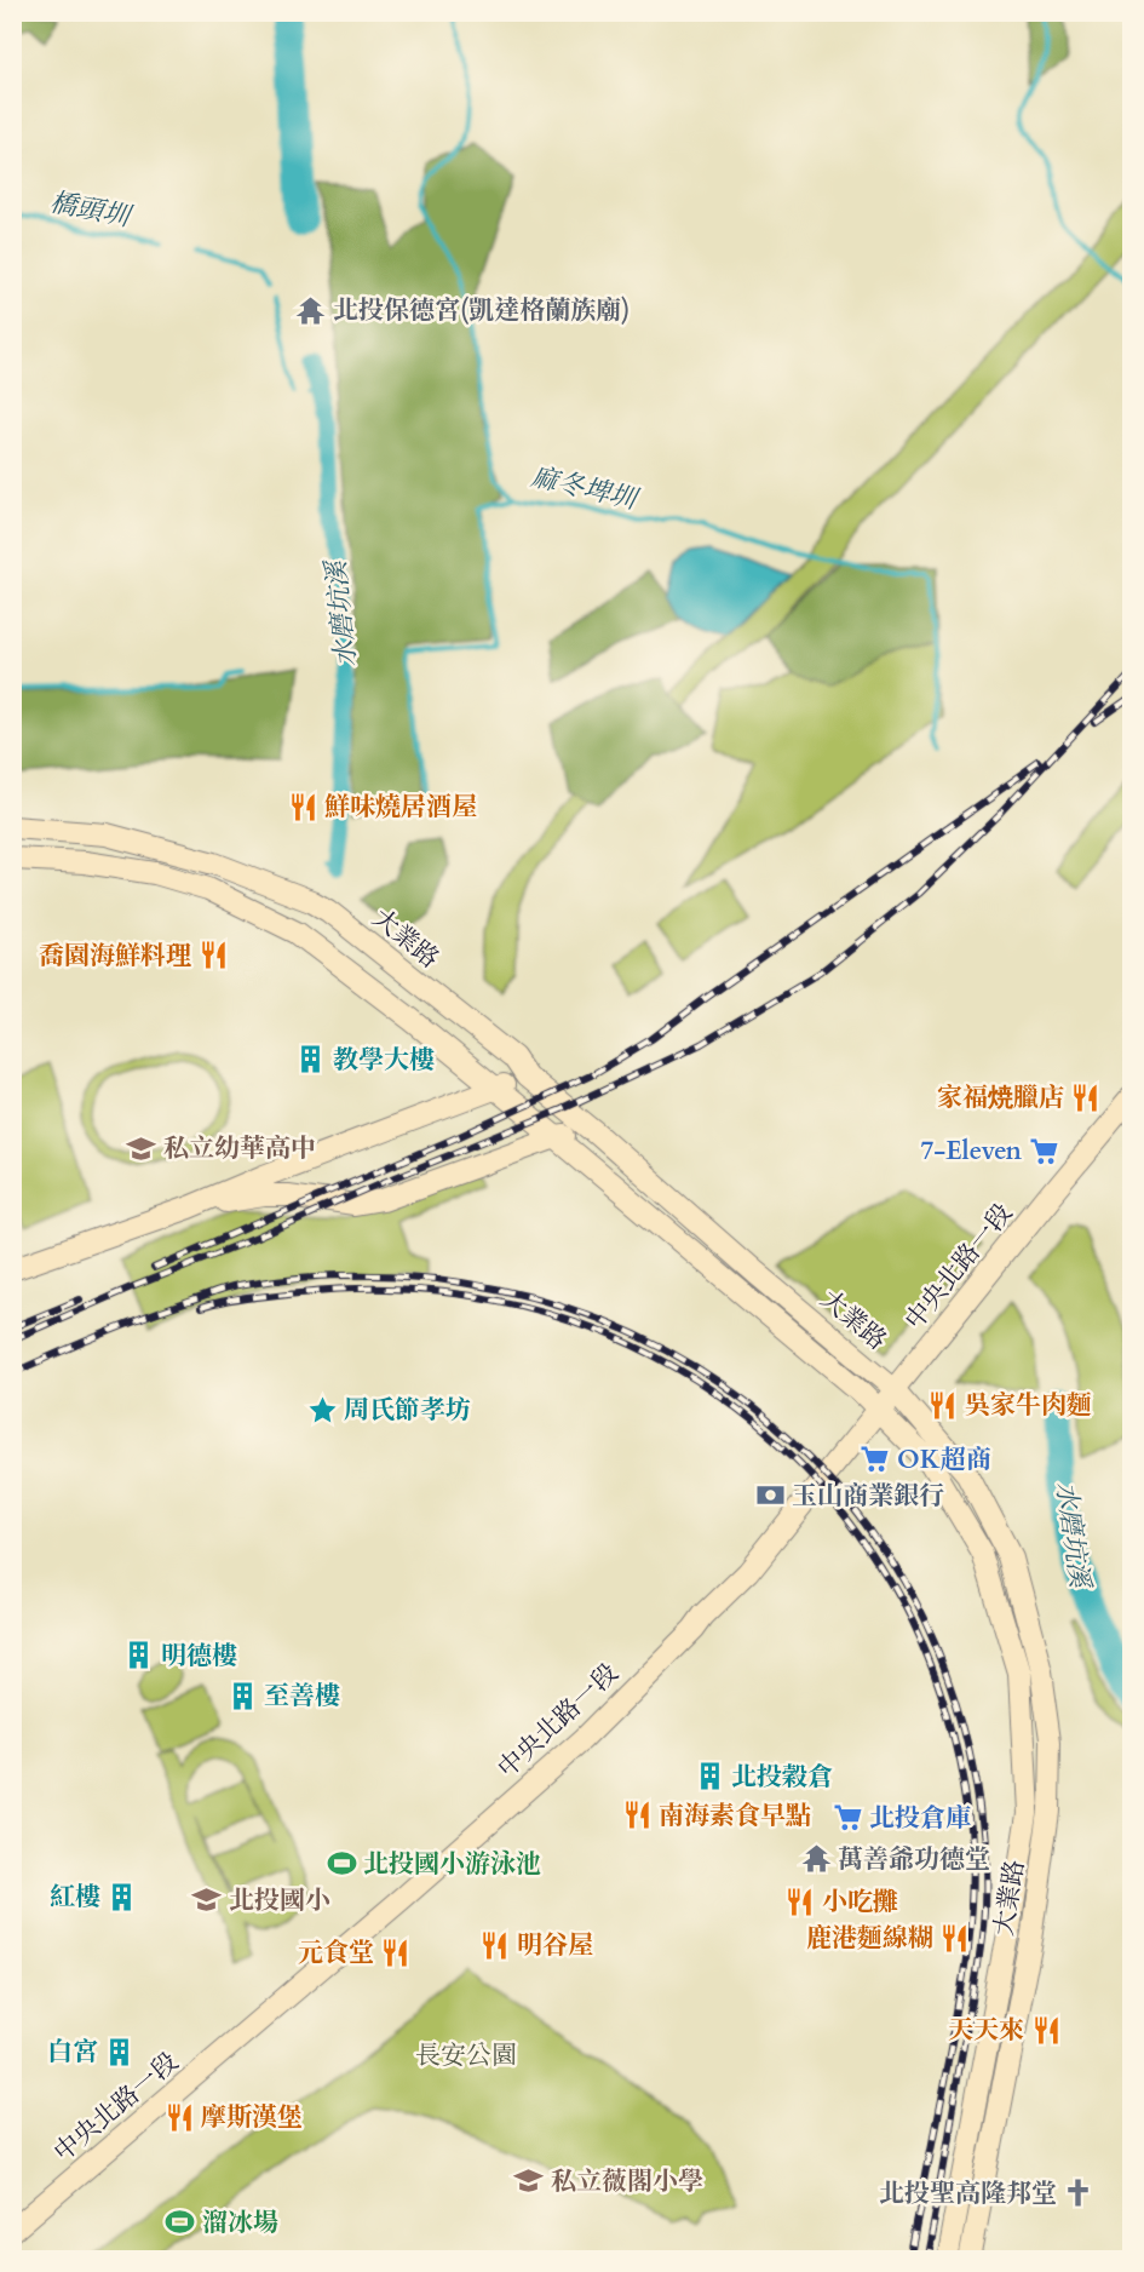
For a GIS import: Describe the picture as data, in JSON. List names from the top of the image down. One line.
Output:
{"streets":{"main road":["大業路","中央北路一段"]},"crossings":[["大業路","中央北路一段"]],"water":["橋頭圳","麻冬埤圳","水磨坑溪"],"parks":["長安公園"],"places":{"temple":["北投保德宮(凱達格蘭族廟)","萬善爺功德堂"],"restaurant":["鮮味燒居酒屋","喬園海鮮料理","家福焼臘店","吳家牛肉麵","南海素食早點","小吃攤","鹿港麵線糊","明谷屋","元食堂","天天來","摩斯漢堡"],"building":["教學大樓","明德樓","至善樓","北投穀倉","紅樓","白宮"],"school or university":["私立幼華高中","北投國小","私立薇閣小學"],"supermarket":["7-Eleven","OK超商","北投倉庫"],"place":["周氏節孝坊"],"bank":["玉山商業銀行"],"sports":["北投國小游泳池","溜冰場"],"church":["北投聖高隆邦堂"]}}
